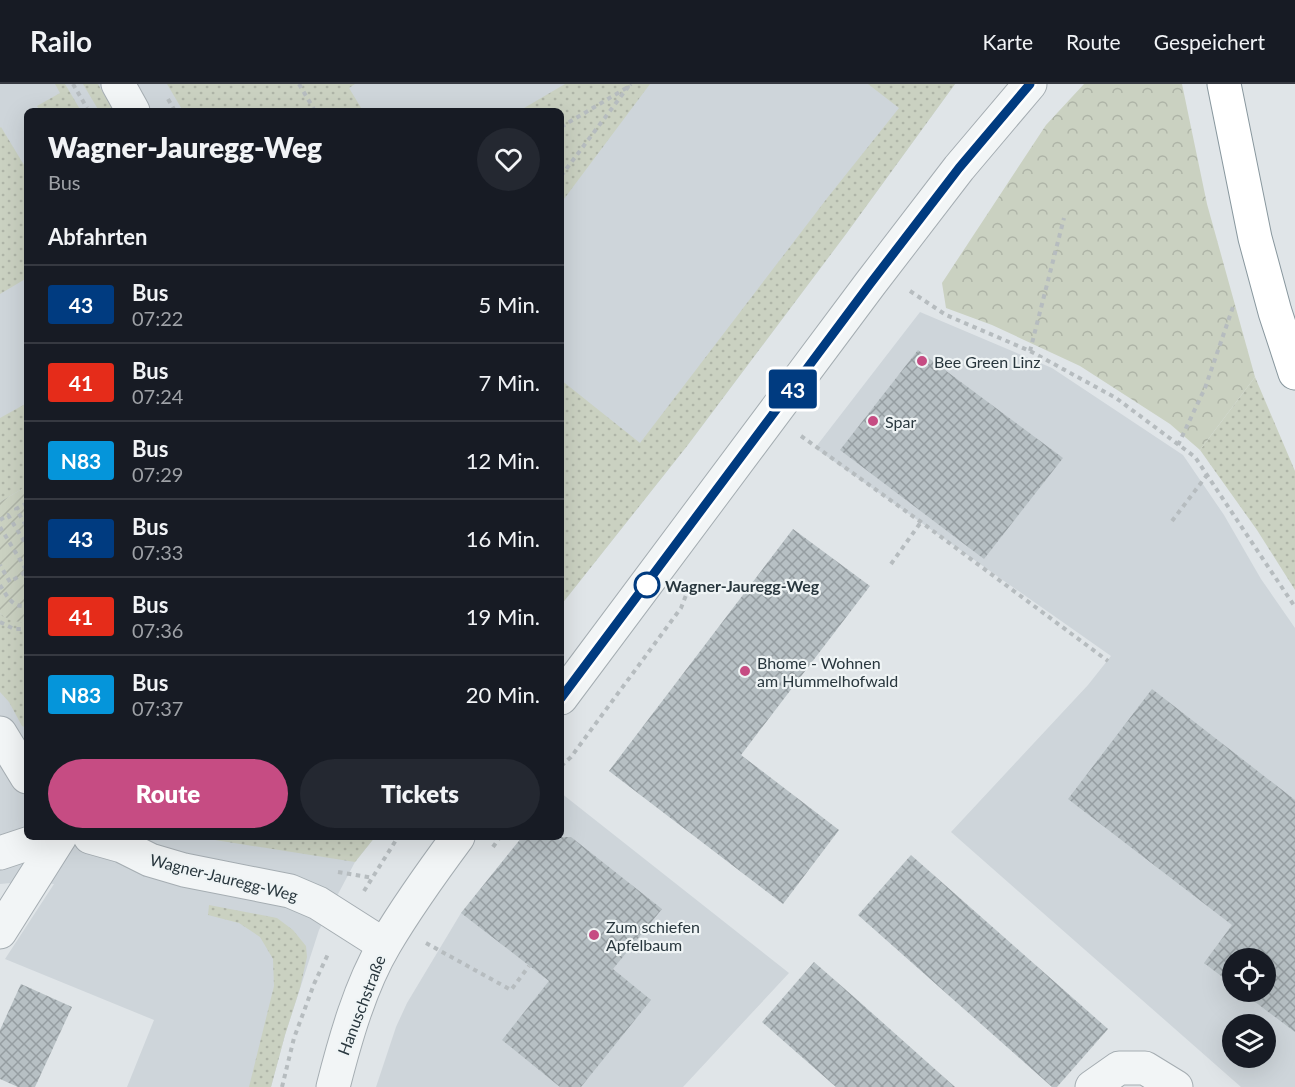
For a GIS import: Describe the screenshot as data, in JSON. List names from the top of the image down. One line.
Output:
{"streets":{"street":["Wagner-Jauregg-Weg","Hanuschstraße"]},"crossings":[["Wagner-Jauregg-Weg","Hanuschstraße"]],"places":["Bee Green Linz","Spar","Wagner-Jauregg-Weg","Bhome - Wohnen am Hummelhofwald","Zum schiefen Apfelbaum"],"lines":["bus line 43"],"page":{"header":"Railo","nav":["Karte","Route","Gespeichert"],"on_map":"43","heading":[["Wagner-Jauregg-Weg","Bus"],"Abfahrten"],"list":[{"mark":"43","name":"Bus","note":"07:22","value":"5 Min."},{"mark":"41","name":"Bus","note":"07:24","value":"7 Min."},{"mark":"N83","name":"Bus","note":"07:29","value":"12 Min."},{"mark":"43","name":"Bus","note":"07:33","value":"16 Min."},{"mark":"41","name":"Bus","note":"07:36","value":"19 Min."},{"mark":"N83","name":"Bus","note":"07:37","value":"20 Min."}],"buttons":["Route","Tickets"]}}
